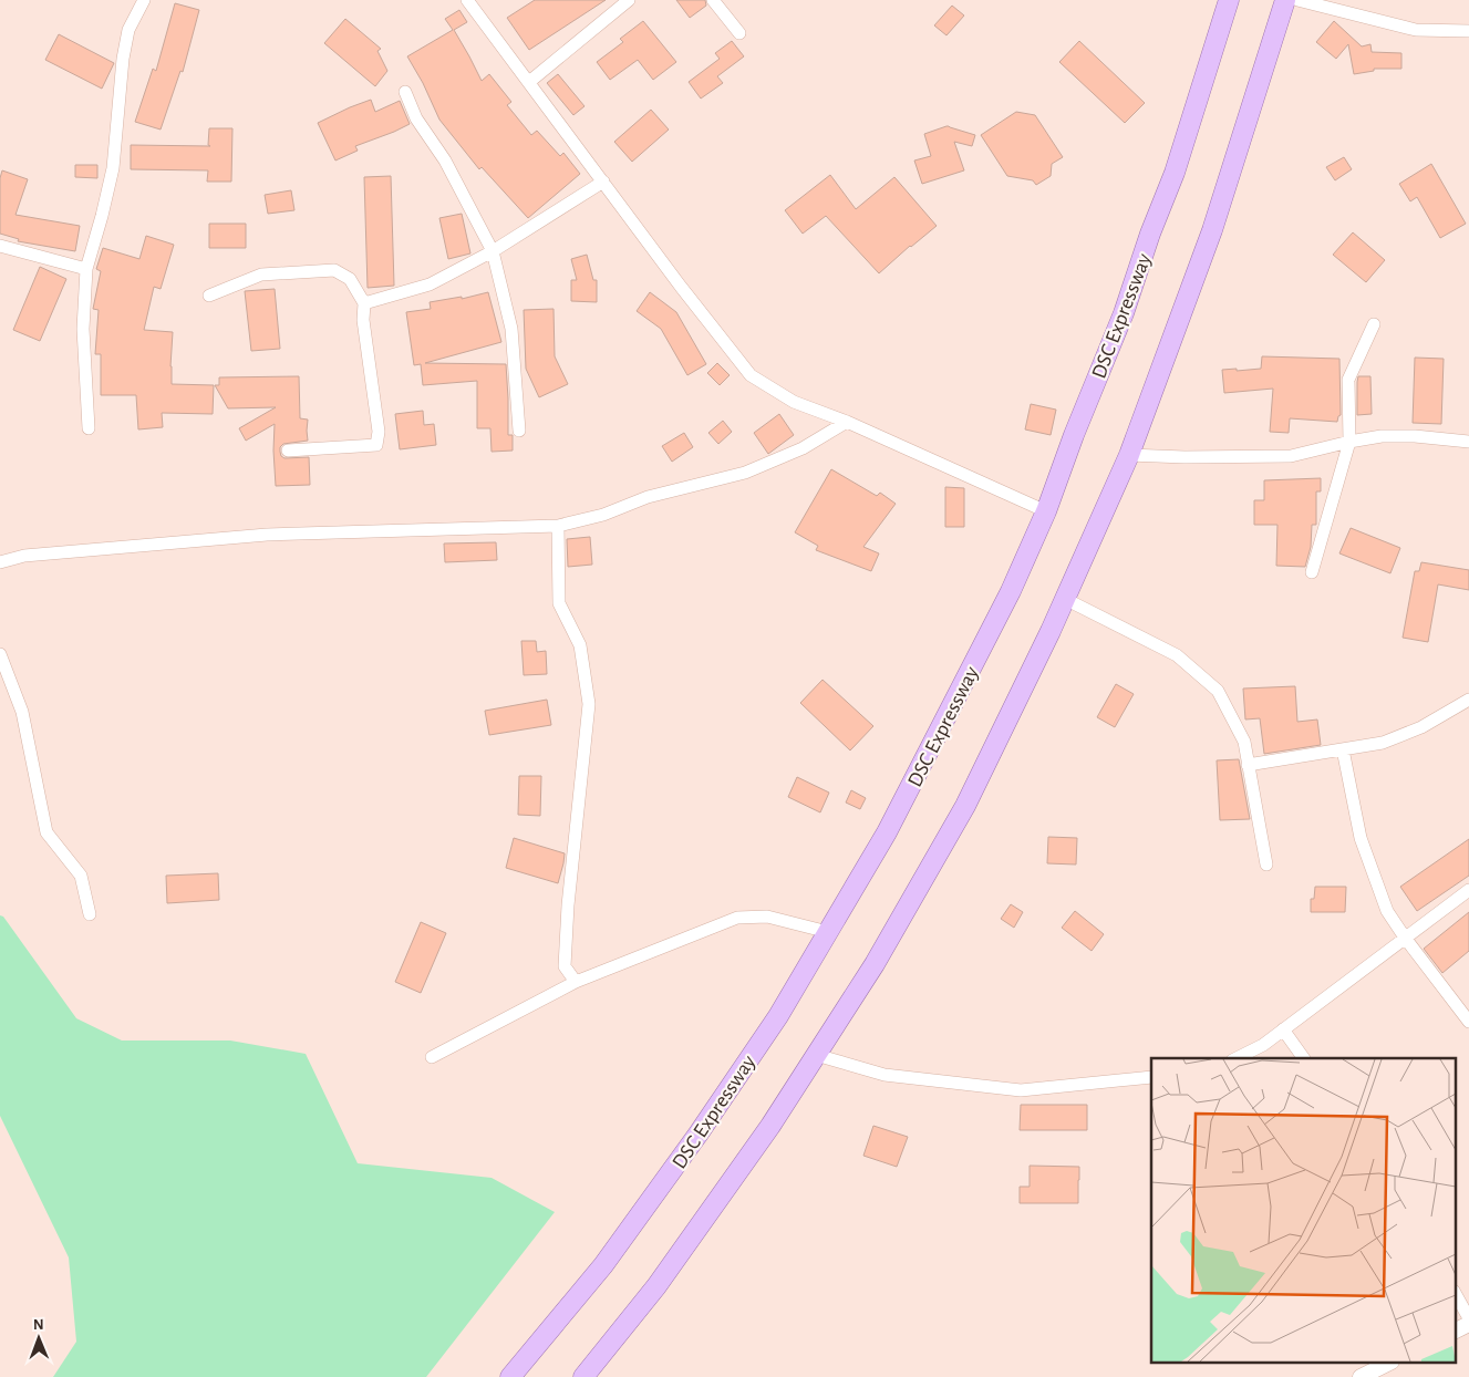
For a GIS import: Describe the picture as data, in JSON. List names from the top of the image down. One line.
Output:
{"streets":{"main road":["DSC Expressway"]},"north":"top"}
